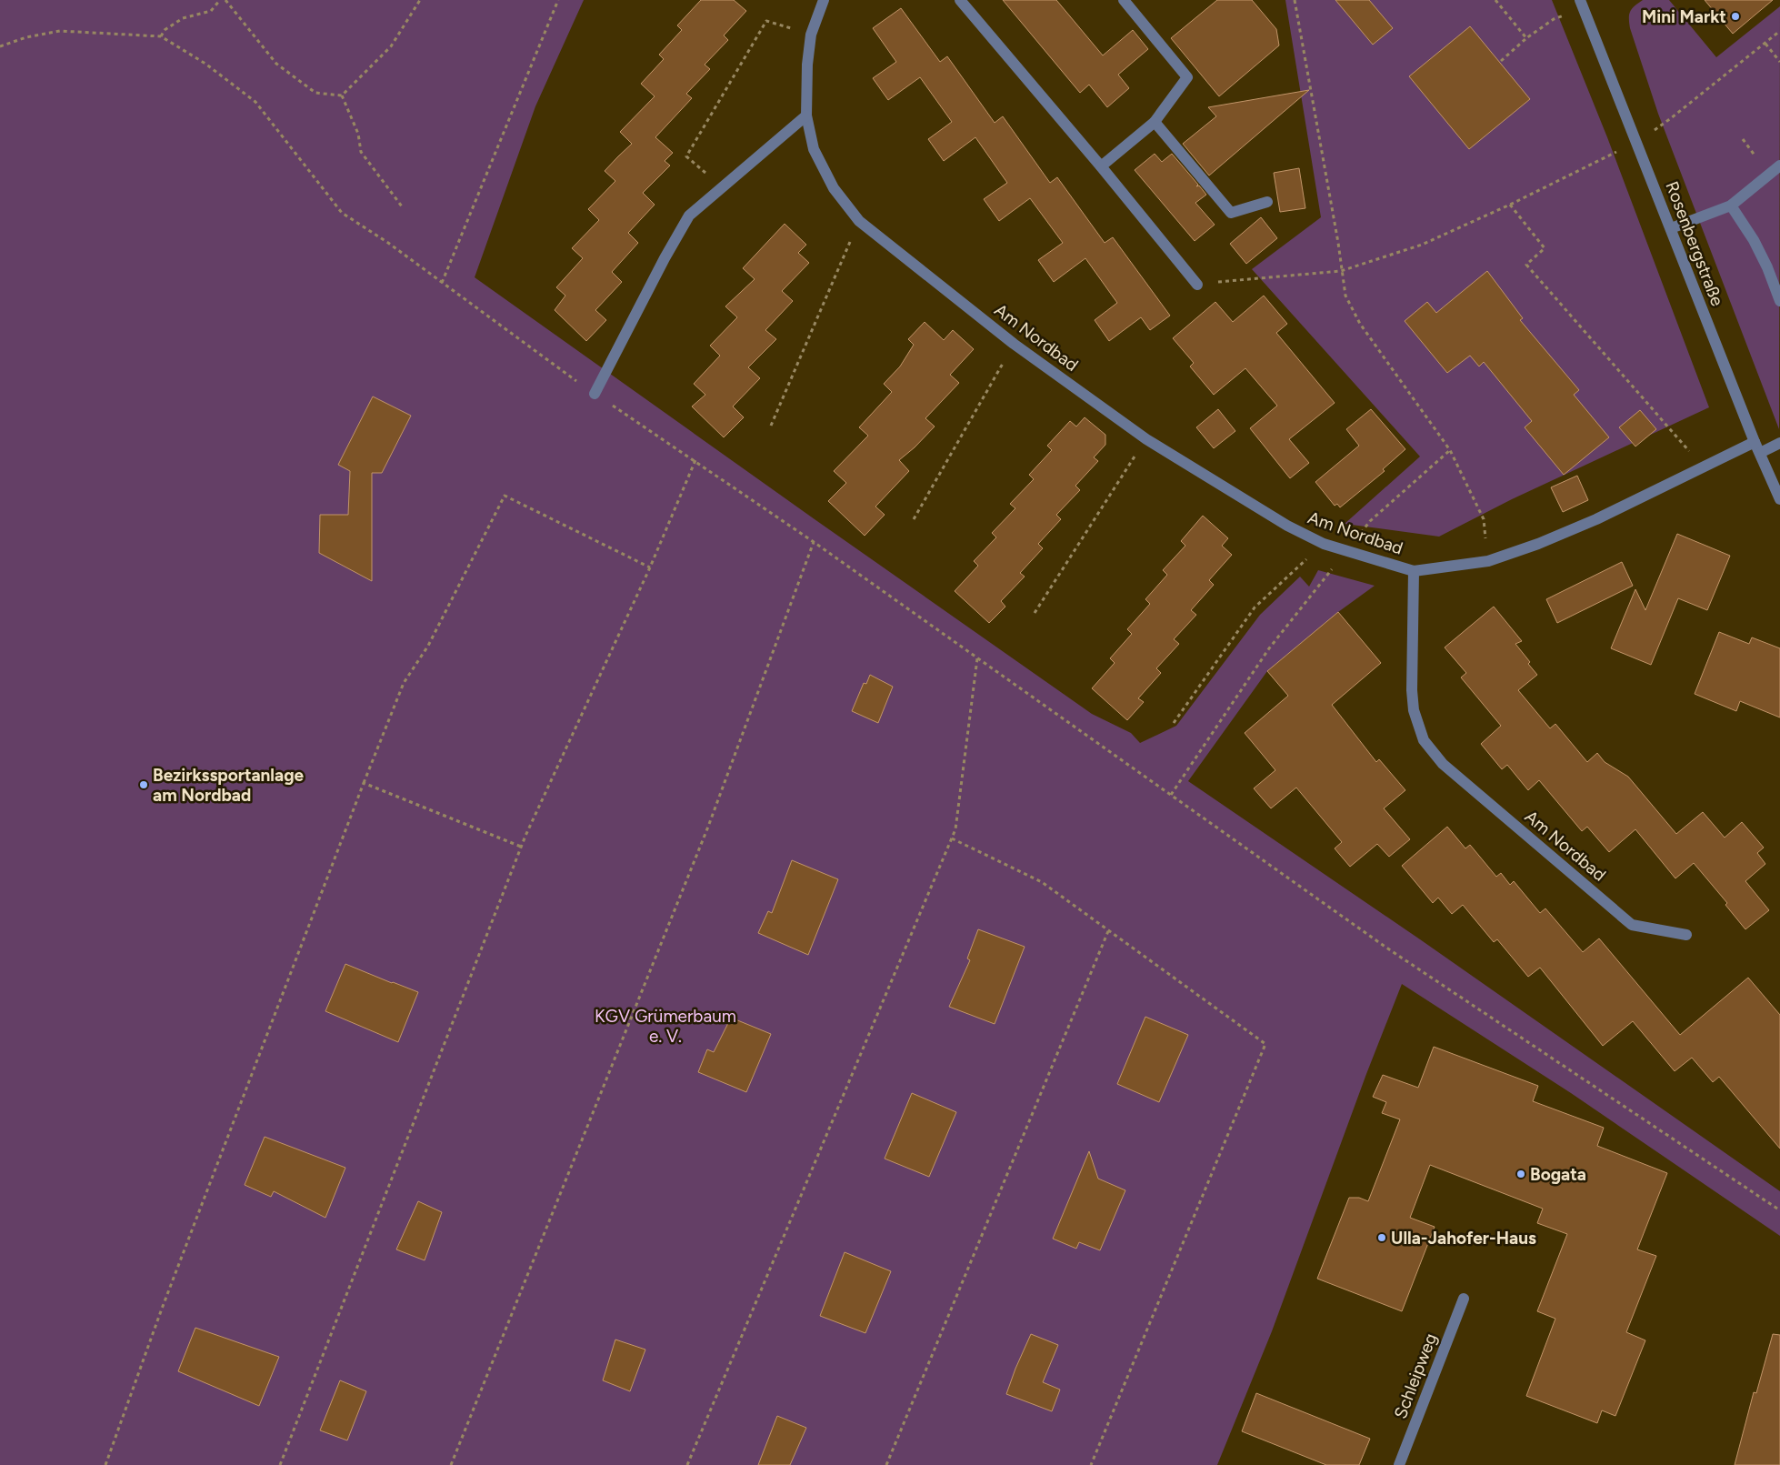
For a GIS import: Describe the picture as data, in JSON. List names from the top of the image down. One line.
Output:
{"streets":{"street":["Rosenbergstraße","Am Nordbad","Schleipweg"]},"crossings":[["Rosenbergstraße","Am Nordbad"]],"parks":["KGV Grümerbaum e. V."],"places":["Mini Markt","Bezirkssportanlage am Nordbad","Bogata","Ulla-Jahofer-Haus"]}
